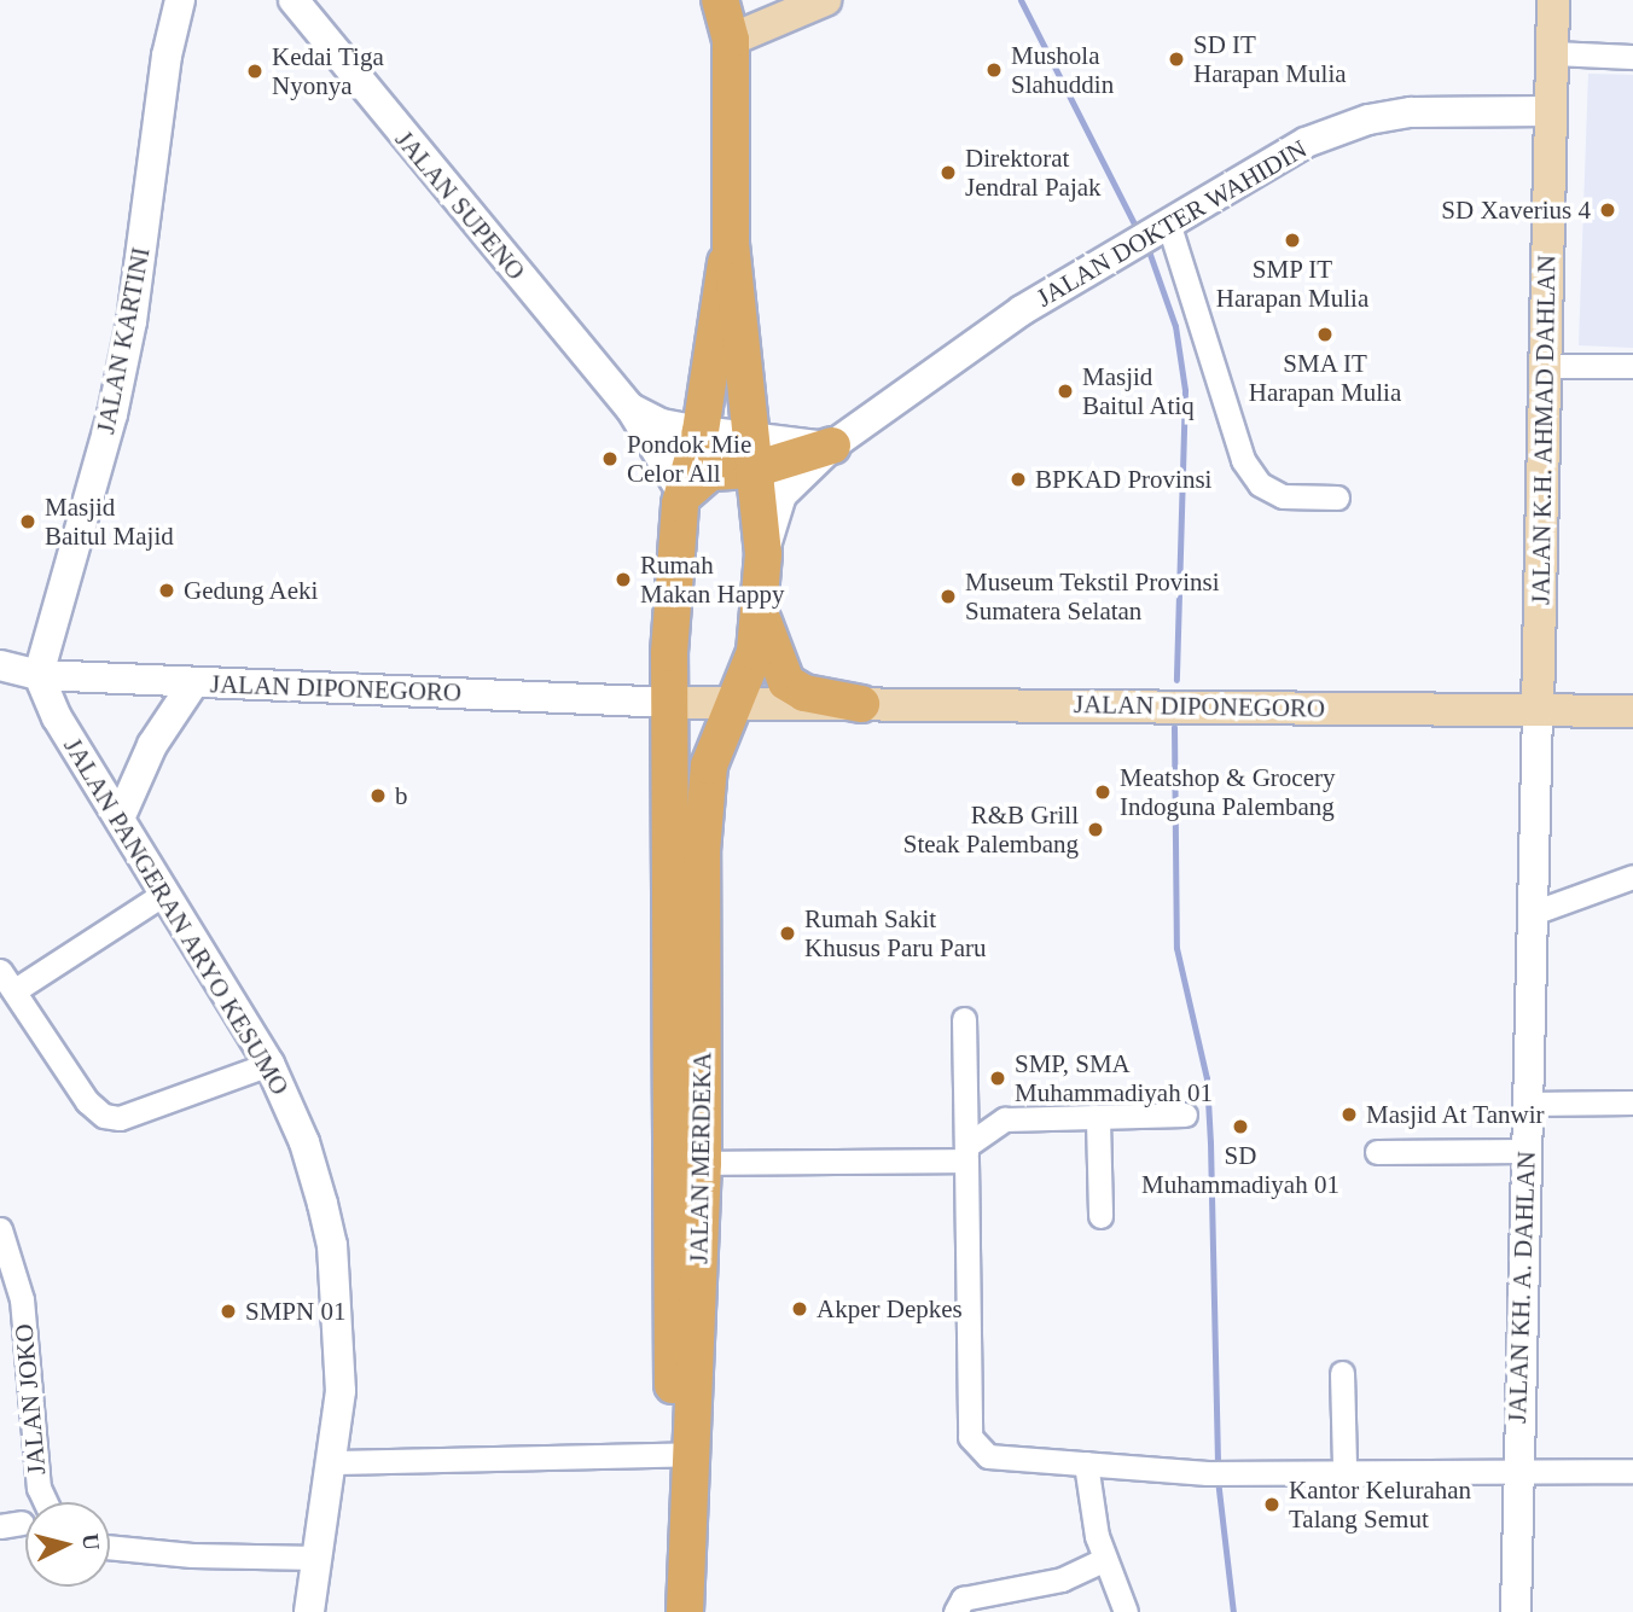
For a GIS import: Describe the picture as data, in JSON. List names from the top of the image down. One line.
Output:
{"streets":{"main road":["JALAN K.H. AHMAD DAHLAN","JALAN DIPONEGORO","JALAN MERDEKA"],"street":["JALAN SUPENO","JALAN DOKTER WAHIDIN","JALAN KARTINI","JALAN PANGERAN ARYO KESUMO","JALAN KH. A. DAHLAN","JALAN JOKO"]},"crossings":[["JALAN SUPENO","JALAN MERDEKA"],["JALAN DOKTER WAHIDIN","JALAN K.H. AHMAD DAHLAN"],["JALAN KARTINI","JALAN DIPONEGORO"],["JALAN KARTINI","JALAN PANGERAN ARYO KESUMO"],["JALAN K.H. AHMAD DAHLAN","JALAN DIPONEGORO"],["JALAN K.H. AHMAD DAHLAN","JALAN KH. A. DAHLAN"],["JALAN DIPONEGORO","JALAN PANGERAN ARYO KESUMO"],["JALAN DIPONEGORO","JALAN MERDEKA"],["JALAN DIPONEGORO","JALAN KH. A. DAHLAN"]],"places":["SD IT Harapan Mulia","Mushola Slahuddin","Kedai Tiga Nyonya","Direktorat Jendral Pajak","SD Xaverius 4","SMP IT Harapan Mulia","SMA IT Harapan Mulia","Masjid Baitul Atiq","Pondok Mie Celor All","BPKAD Provinsi","Masjid Baitul Majid","Rumah Makan Happy","Gedung Aeki","Museum Tekstil Provinsi Sumatera Selatan","Meatshop & Grocery Indoguna Palembang","b","R&B Grill Steak Palembang","Rumah Sakit Khusus Paru Paru","SMP, SMA Muhammadiyah 01","Masjid At Tanwir","SD Muhammadiyah 01","Akper Depkes","SMPN 01","Kantor Kelurahan Talang Semut"],"north":"right"}
